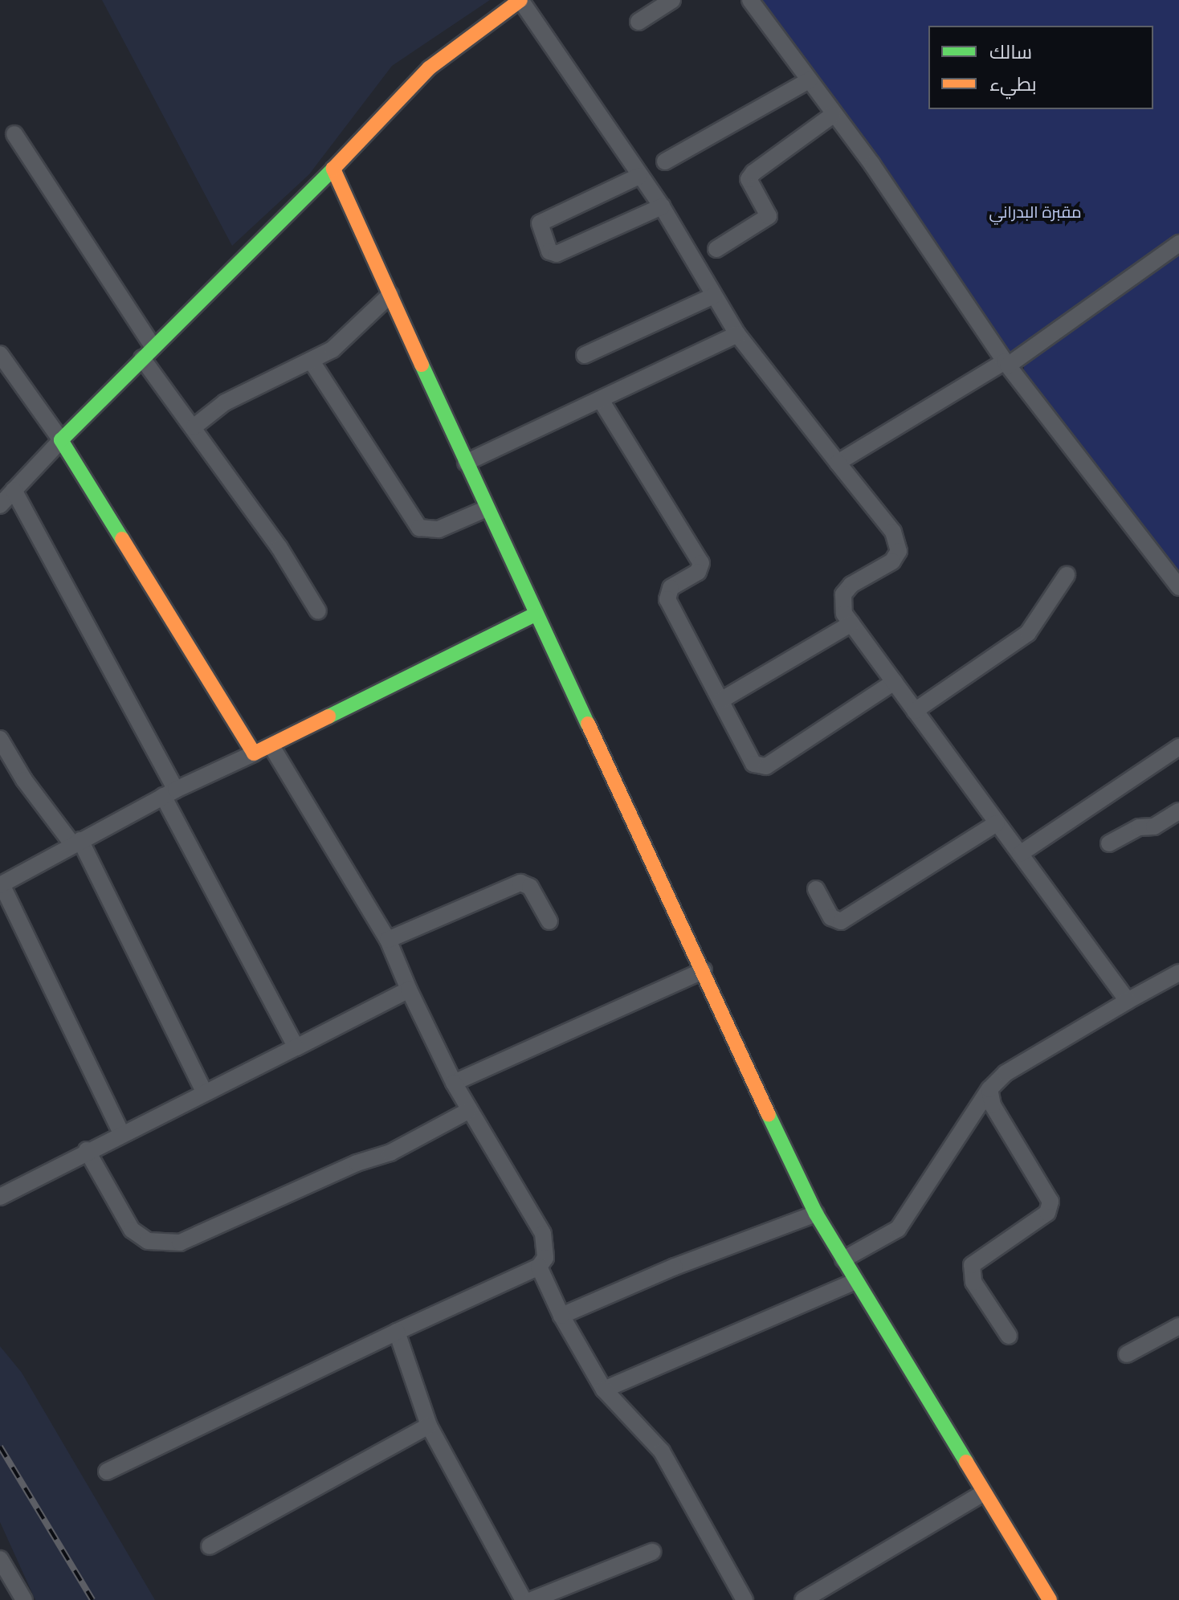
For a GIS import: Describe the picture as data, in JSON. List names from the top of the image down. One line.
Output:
{"parks":["مقبرة البدراني"],"legend":["سالك","بطيء"]}
